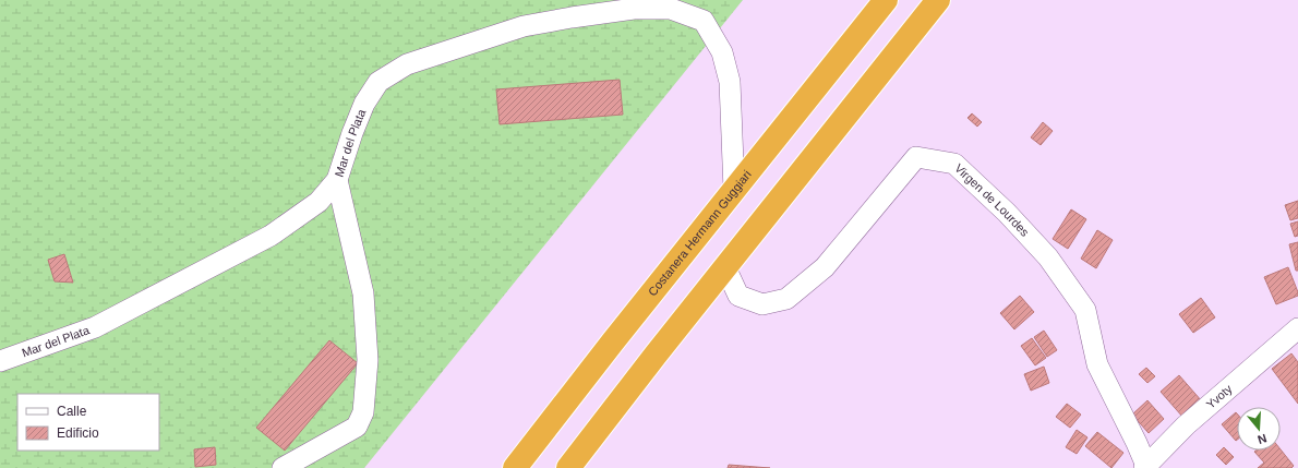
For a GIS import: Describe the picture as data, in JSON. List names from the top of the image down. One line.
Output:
{"streets":{"highway":["Costanera Hermann Guggiari"],"street":["Mar del Plata","Virgen de Lourdes","Yvoty"]},"crossings":[["Virgen de Lourdes","Yvoty"]],"legend":["Calle","Edificio"],"north":"bottom"}
